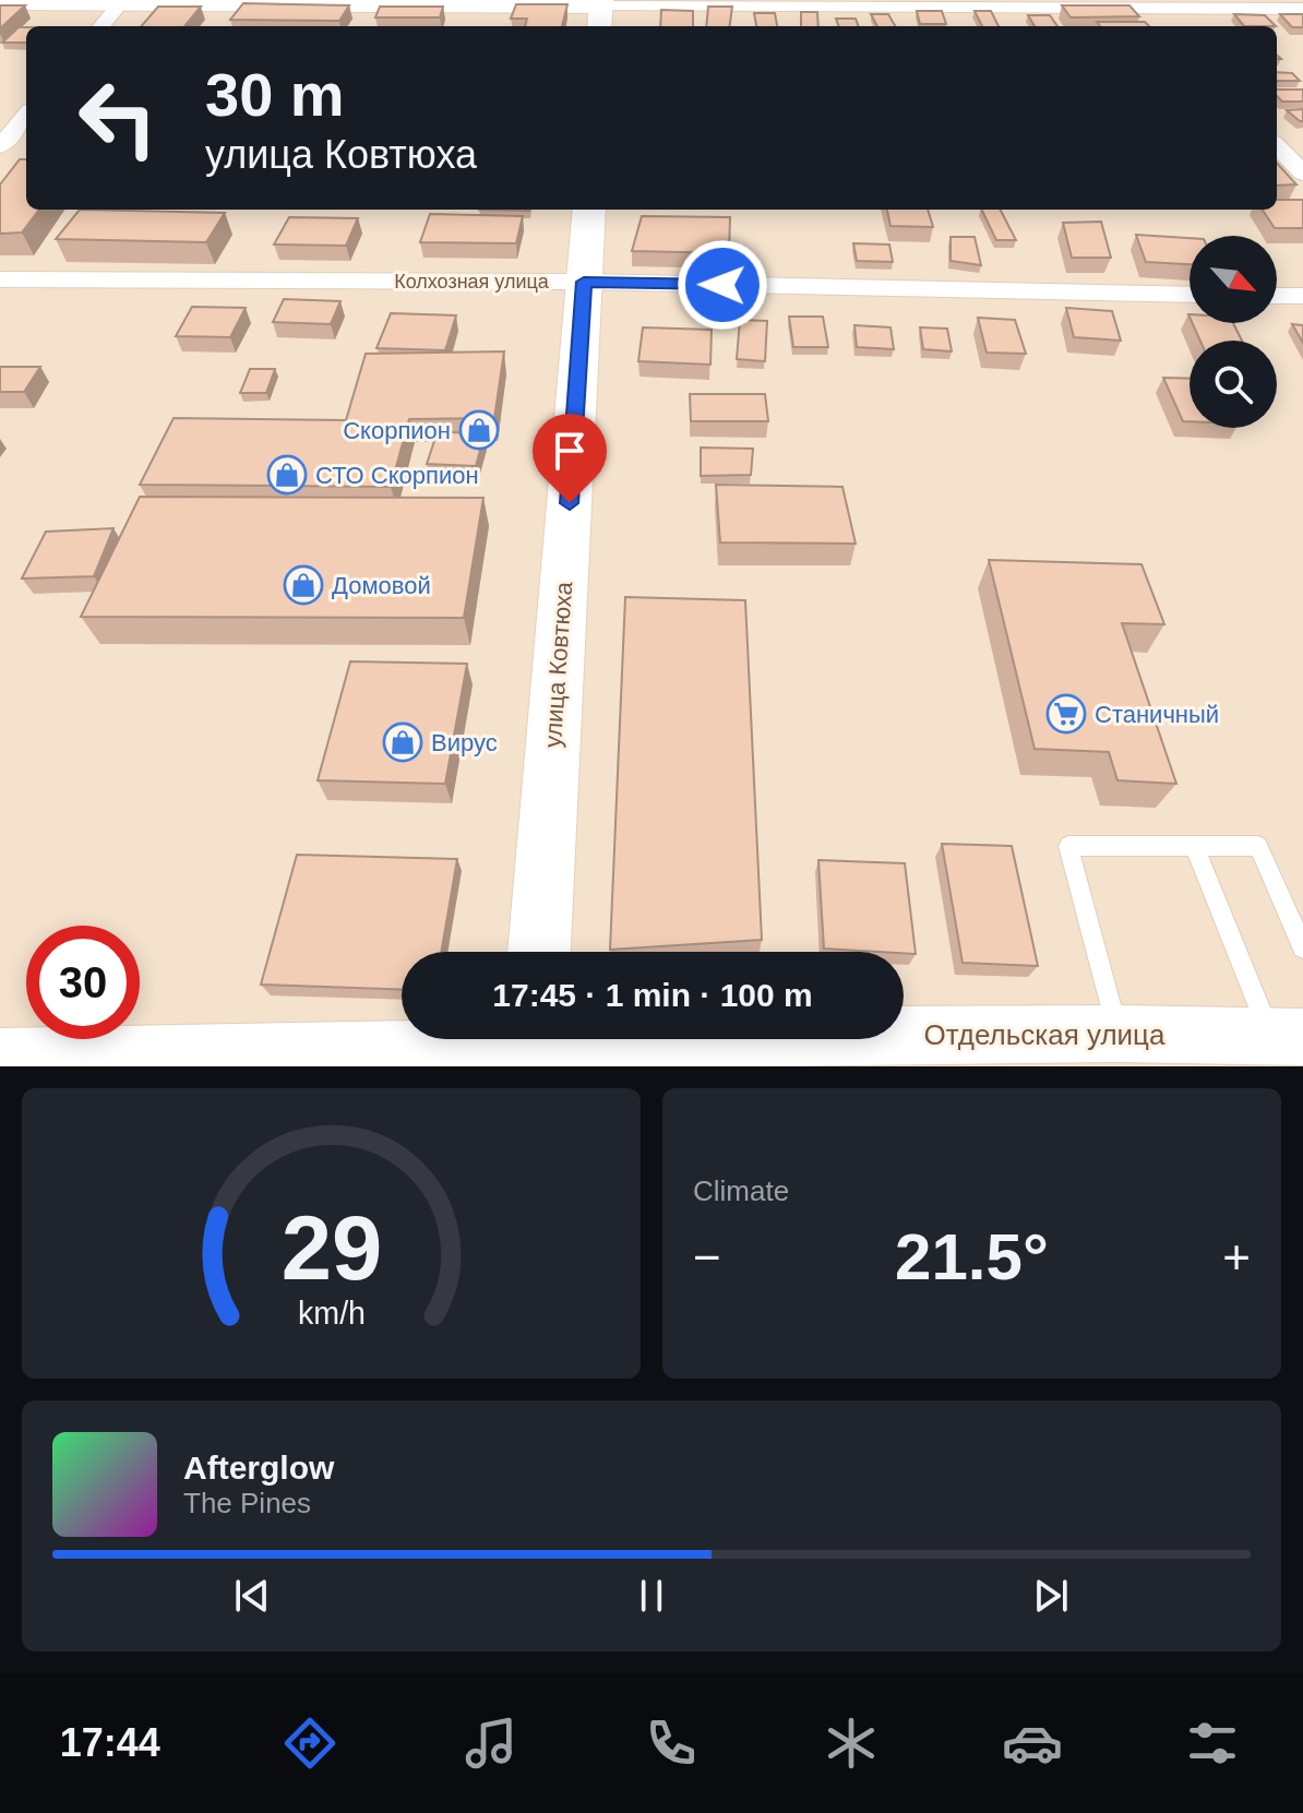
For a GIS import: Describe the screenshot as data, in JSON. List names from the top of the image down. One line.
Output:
{"streets":{"main road":["улица Ковтюха"],"street":["Колхозная улица","Отдельская улица"]},"crossings":[["Колхозная улица","улица Ковтюха"]],"places":{"shop":["Скорпион","СТО Скорпион","Домовой","Вирус"],"supermarket":["Станичный"]},"north":"bottom right","page":{"turn":["30 m","улица Ковтюха"],"limit":"30","trip":"17:45 · 1 min · 100 m","tile":"Climate","heat":["−","21.5°","+"],"song":["Afterglow","The Pines"],"tabs":"17:44","gauge":["29","km/h"]}}
